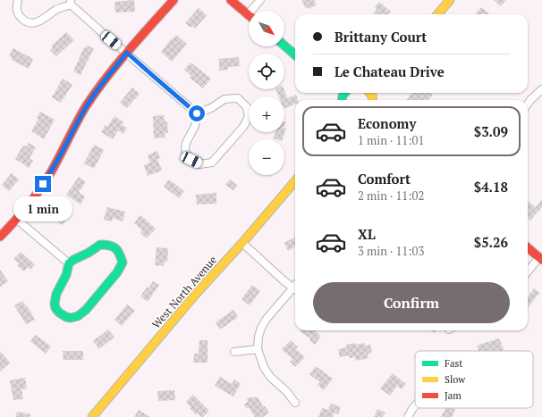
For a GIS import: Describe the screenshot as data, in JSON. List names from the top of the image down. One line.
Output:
{"streets":{"street":["West North Avenue"]},"legend":["Fast","Slow","Jam"],"north":"bottom right","page":{"map_buttons":["+","−"],"banner":["Brittany Court","Le Chateau Drive"],"list":[{"name":"Economy","note":"1 min · 11:01","value":"$3.09"},{"name":"Comfort","note":"2 min · 11:02","value":"$4.18"},{"name":"XL","note":"3 min · 11:03","value":"$5.26"}],"bubble":"1 min","buttons":"Confirm"}}
